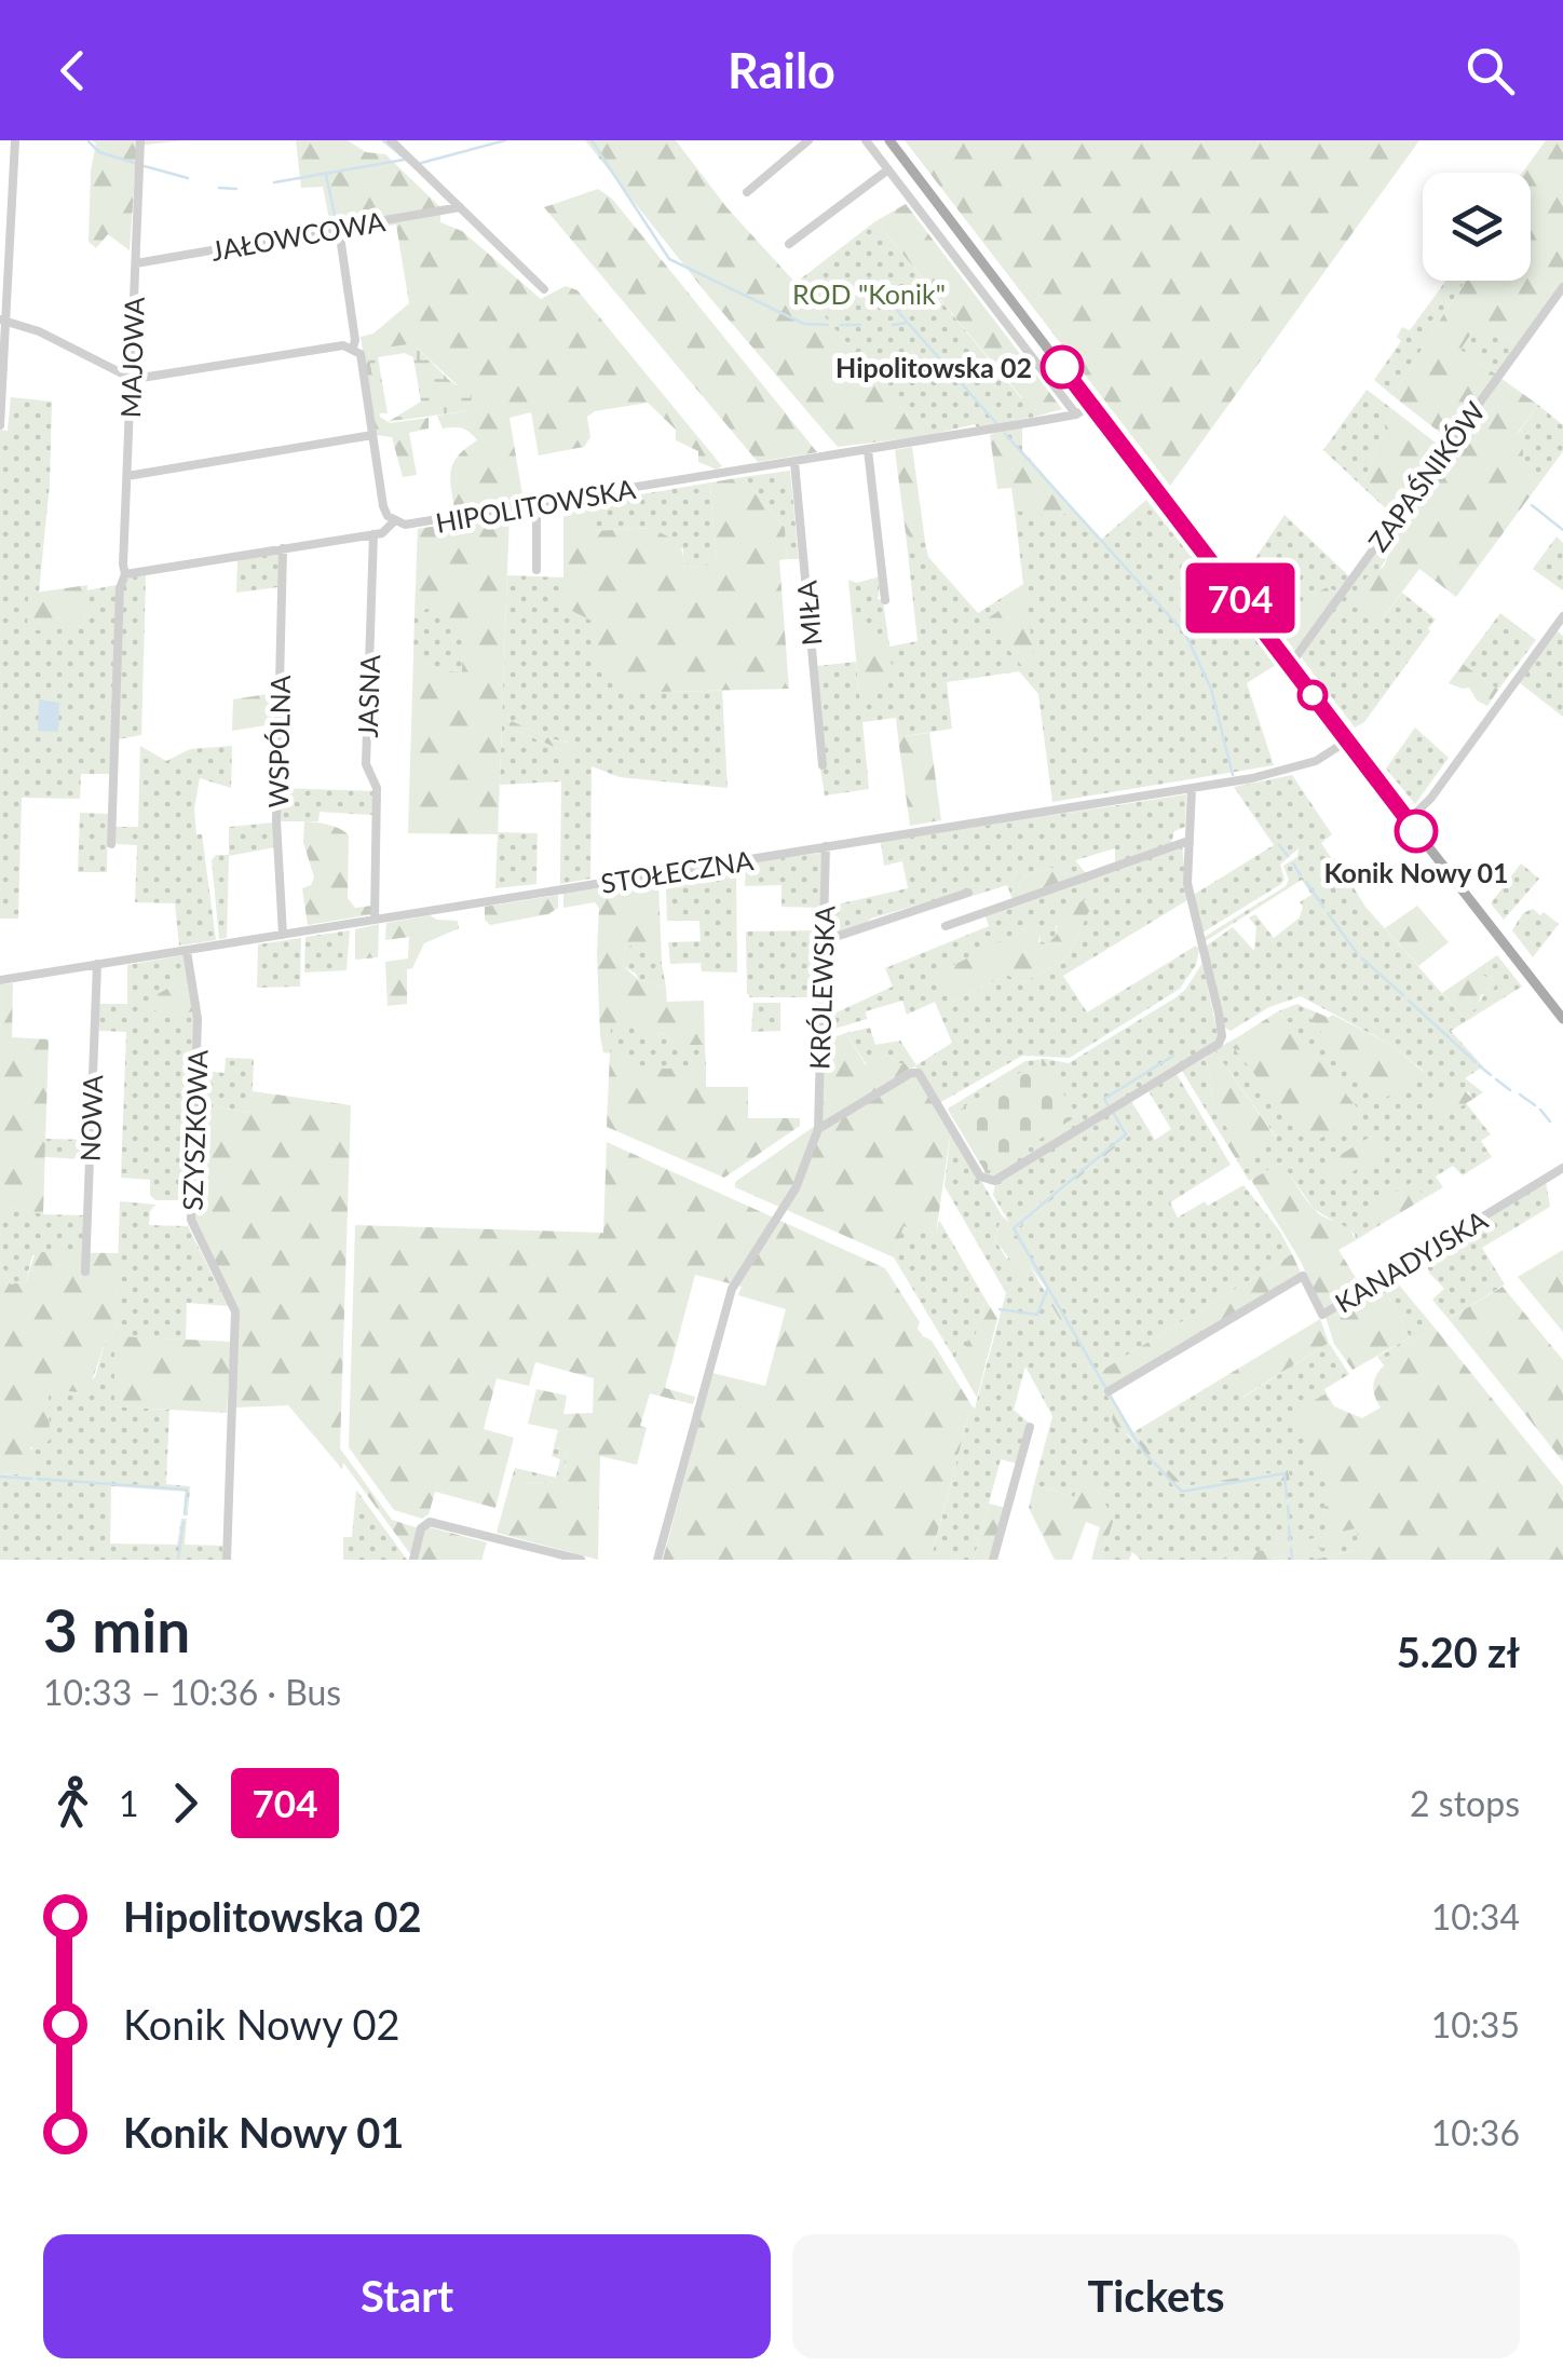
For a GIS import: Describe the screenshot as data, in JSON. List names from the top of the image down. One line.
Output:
{"streets":{"street":["JAŁOWCOWA","MAJOWA","ZAPAŚNIKÓW","HIPOLITOWSKA","MIŁA","JASNA","WSPÓLNA","STOŁECZNA","KRÓLEWSKA","NOWA","SZYSZKOWA","KANADYJSKA"]},"crossings":[["JAŁOWCOWA","MAJOWA"],["HIPOLITOWSKA","MIŁA"],["JASNA","STOŁECZNA"],["WSPÓLNA","STOŁECZNA"],["STOŁECZNA","KRÓLEWSKA"],["STOŁECZNA","NOWA"],["STOŁECZNA","SZYSZKOWA"]],"parks":["ROD \"Konik\""],"places":["Hipolitowska 02","Konik Nowy 01"],"lines":["bus line 704"],"page":{"header":"Railo","on_map":"704","heading":["3 min","10:33 – 10:36 · Bus","5.20 zł"],"legs":["1","704","2 stops"],"list":[{"name":"Hipolitowska 02","value":"10:34"},{"name":"Konik Nowy 02","value":"10:35"},{"name":"Konik Nowy 01","value":"10:36"}],"buttons":["Start","Tickets"]}}
